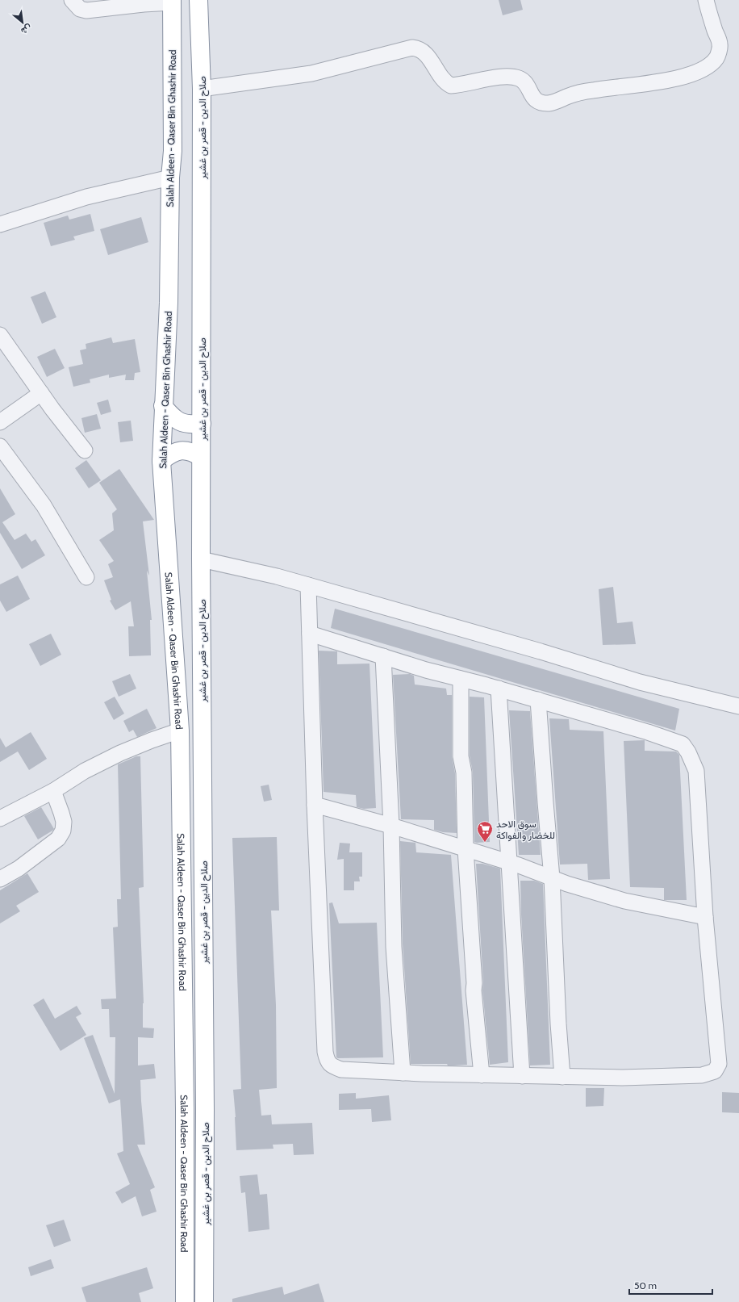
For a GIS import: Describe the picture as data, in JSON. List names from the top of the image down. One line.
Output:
{"streets":{"highway":["صلاح الدين - قصر بن غشير","Salah Aldeen - Qaser Bin Ghashir Road"]},"places":{"supermarket":["سوق الاحد للخضار والفواكة"]},"scale_bar":"50 m","north":"bottom right"}
